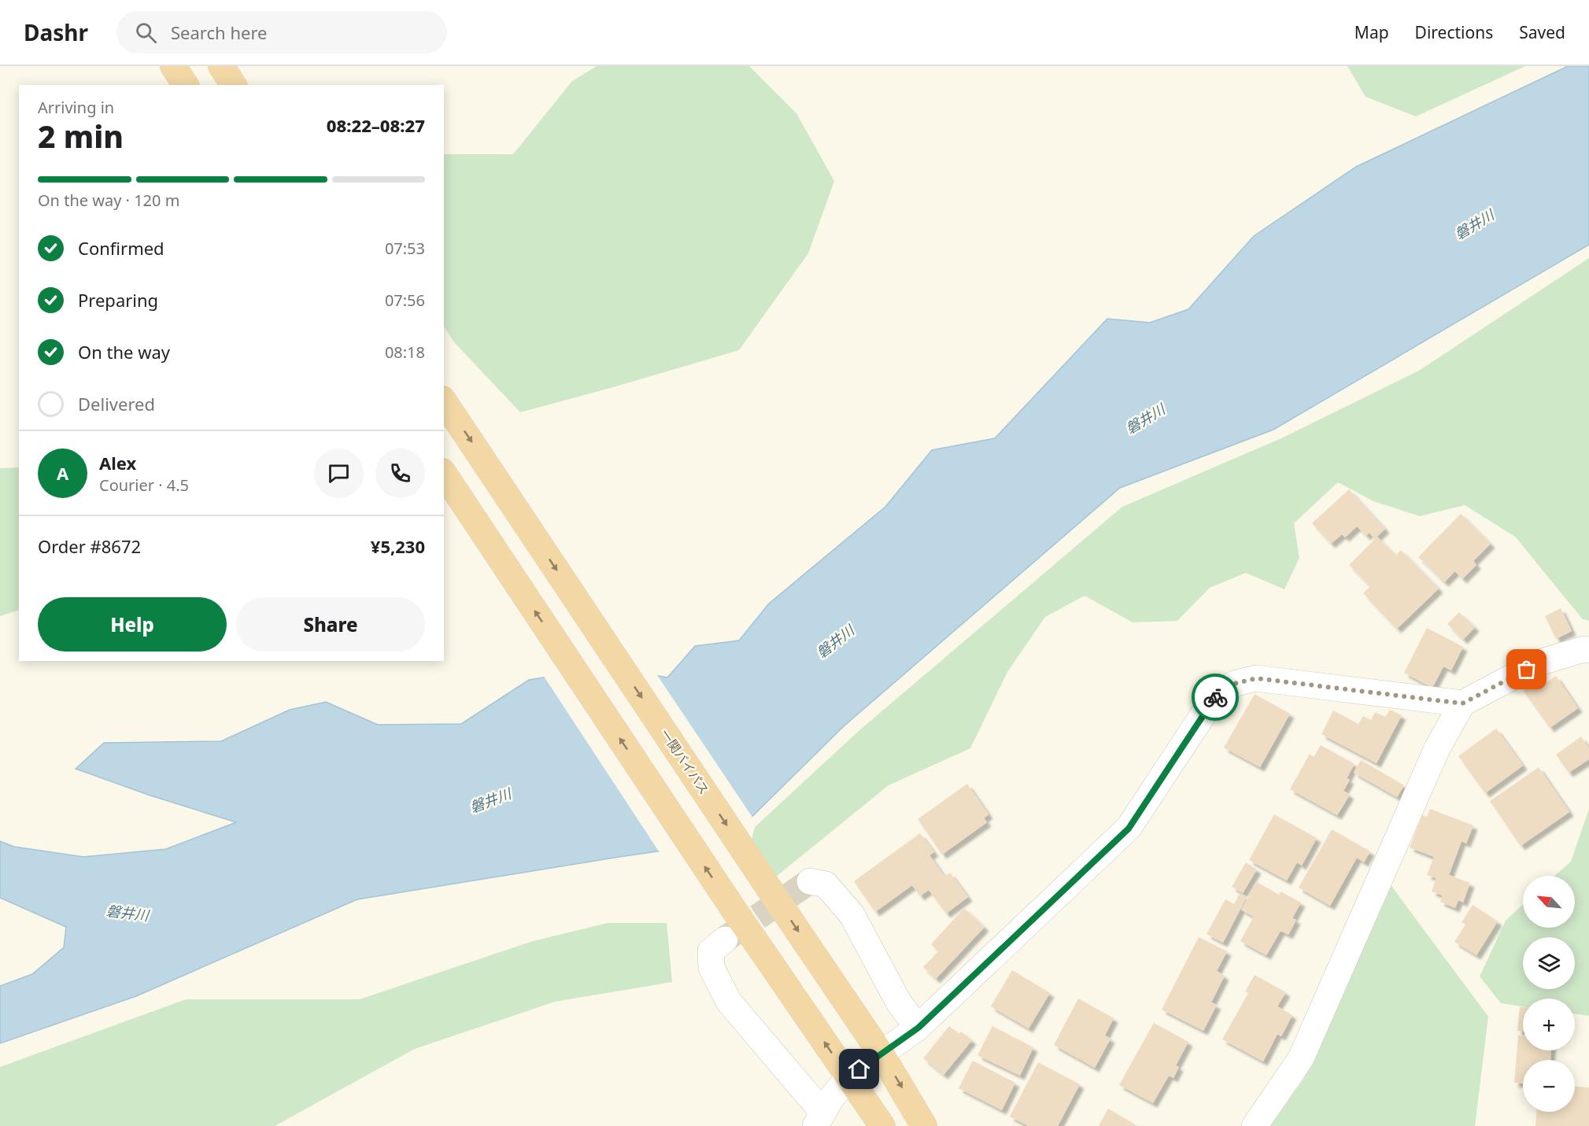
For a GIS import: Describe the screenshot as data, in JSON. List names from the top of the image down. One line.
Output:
{"streets":{"highway":["一関バイパス"]},"water":["磐井川"],"north":"top left","page":{"header":"Dashr","search":"Search here","nav":["Map","Directions","Saved"],"heading":["2 min","Arriving in","08:22–08:27"],"panel":["Alex","Courier · 4.5","Order #8672","¥5,230"],"bar":"On the way · 120 m","list":[["Confirmed","07:53"],["Preparing","07:56"],["On the way","08:18"],"Delivered"],"round":"A","buttons":["Help","Share"],"map_buttons":["+","−"]}}
